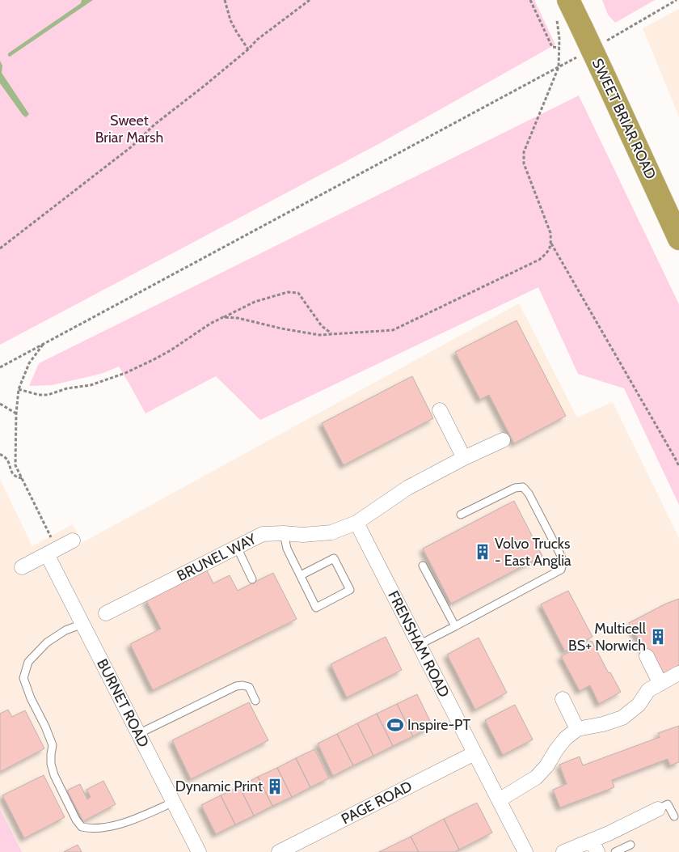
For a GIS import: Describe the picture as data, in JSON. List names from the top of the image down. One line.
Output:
{"streets":{"highway":["SWEET BRIAR ROAD"],"street":["BRUNEL WAY","FRENSHAM ROAD","BURNET ROAD","PAGE ROAD"]},"crossings":[["BRUNEL WAY","FRENSHAM ROAD"],["FRENSHAM ROAD","PAGE ROAD"]],"parks":["Sweet Briar Marsh"],"places":{"building":["Volvo Trucks - East Anglia","Multicell BS+ Norwich","Dynamic Print"],"sports":["Inspire-PT"]}}
